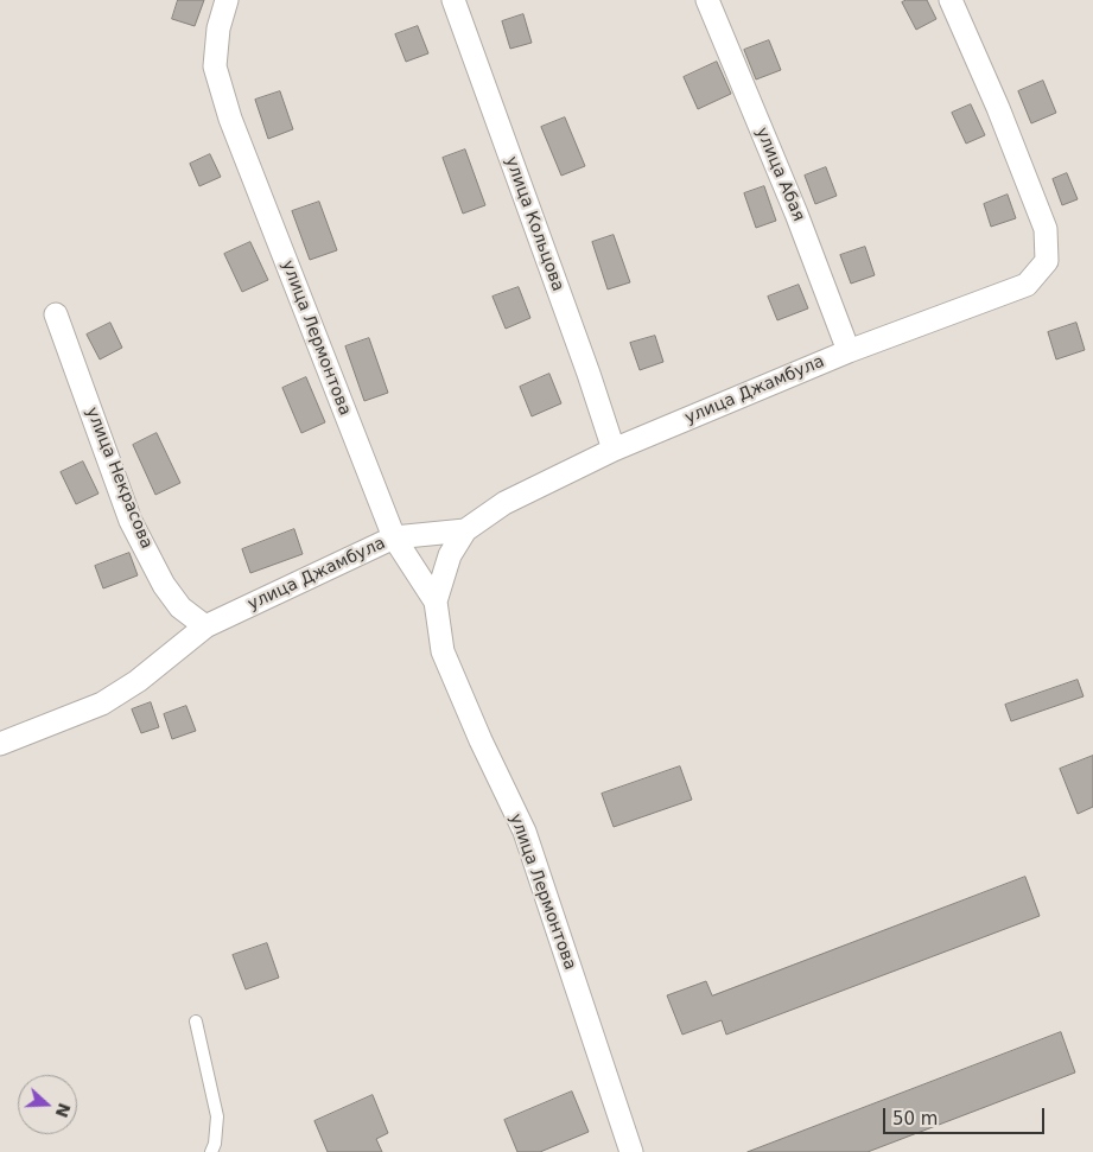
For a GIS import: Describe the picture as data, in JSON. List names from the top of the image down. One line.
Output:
{"streets":{"street":["улица Абая","улица Кольцова","улица Лермонтова","улица Джамбула","улица Некрасова"]},"crossings":[["улица Абая","улица Джамбула"],["улица Кольцова","улица Джамбула"],["улица Лермонтова","улица Джамбула"],["улица Джамбула","улица Некрасова"]],"scale_bar":"50 m","north":"right"}
